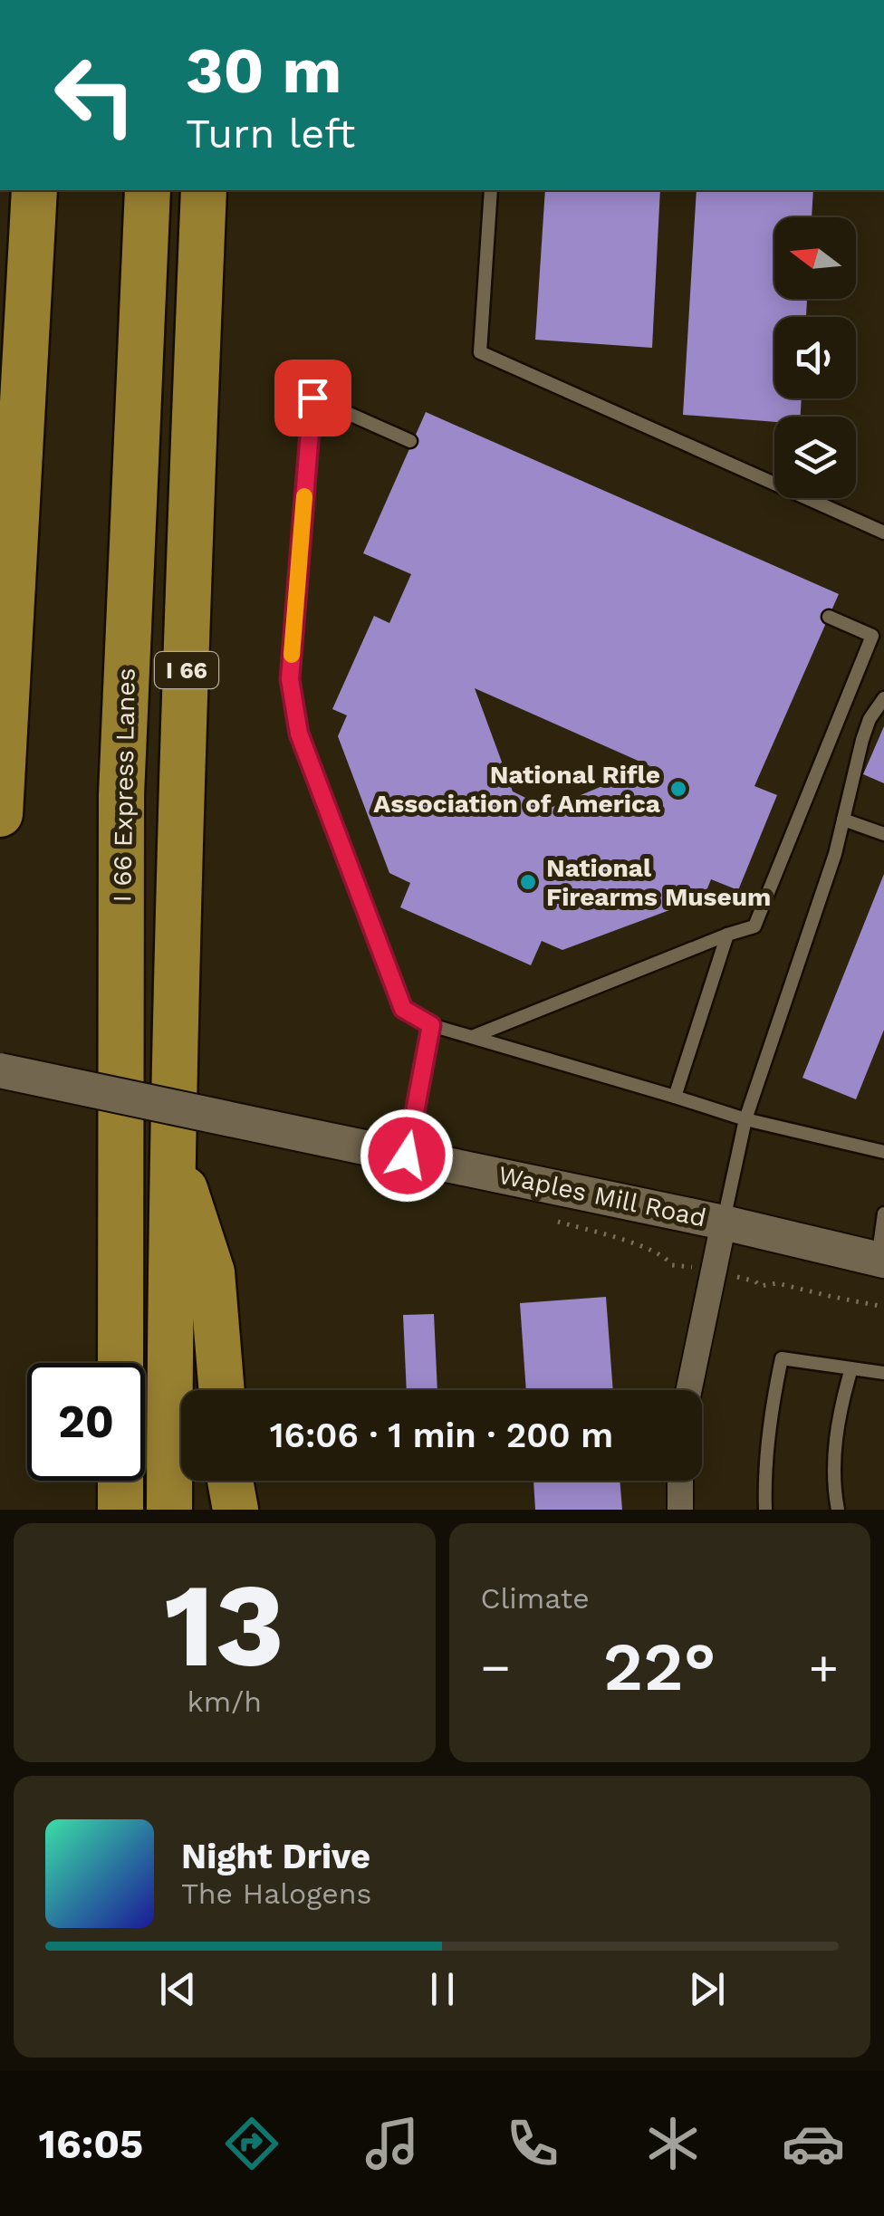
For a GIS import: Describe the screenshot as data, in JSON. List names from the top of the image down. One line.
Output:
{"streets":{"highway":["I 66","I 66 Express Lanes"],"main road":["Waples Mill Road"]},"places":["National Rifle Association of America","National Firearms Museum"],"north":"left","page":{"turn":["30 m","Turn left"],"limit":"20","trip":"16:06 · 1 min · 200 m","tile":[["13","km/h"],"Climate"],"heat":["−","22°","+"],"song":["Night Drive","The Halogens"],"tabs":"16:05"}}
